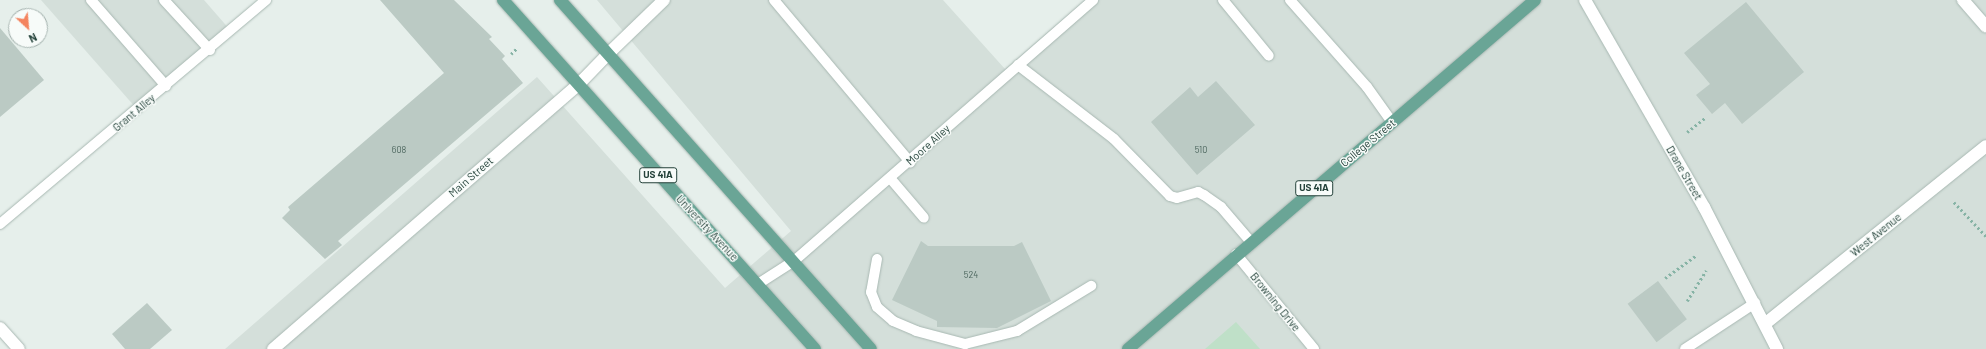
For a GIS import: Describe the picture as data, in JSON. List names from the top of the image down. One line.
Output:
{"streets":{"main road":["College Street","US 41A","University Avenue"],"street":["Drane Street","Main Street","West Avenue"],"lane":["Grant Alley","Moore Alley","Browning Drive"]},"crossings":[["College Street","Browning Drive"],["Moore Alley","University Avenue"],["Drane Street","West Avenue"],["Main Street","University Avenue"]],"house_numbers":["608","510","524"],"north":"bottom right"}
